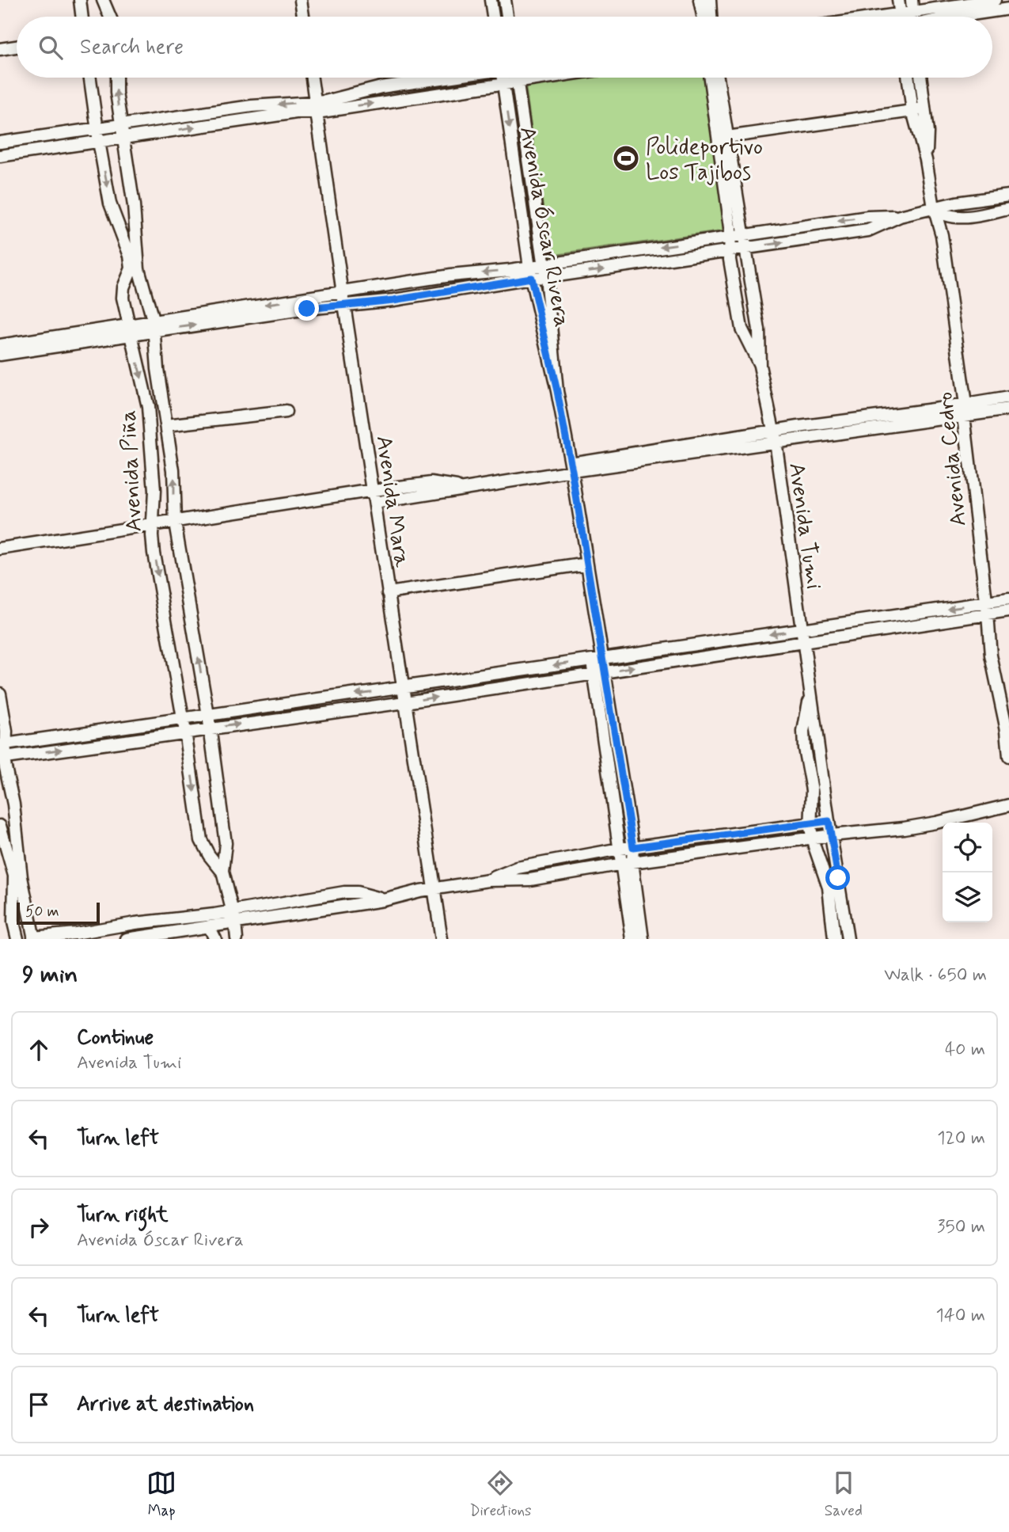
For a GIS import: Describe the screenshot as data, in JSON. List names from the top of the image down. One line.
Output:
{"streets":{"street":["Avenida Óscar Rivera","Avenida Cedro","Avenida Piña","Avenida Mara","Avenida Tumi"]},"places":{"sports":["Polideportivo Los Tajibos"]},"scale_bar":"50 m","page":{"search":"Search here","scale":"50 m","heading":["9 min","Walk · 650 m"],"list":[["Continue","Avenida Tumi","40 m"],["Turn left","120 m"],["Turn right","Avenida Óscar Rivera","350 m"],["Turn left","140 m"],"Arrive at destination"],"nav":["Map","Directions","Saved"]}}
